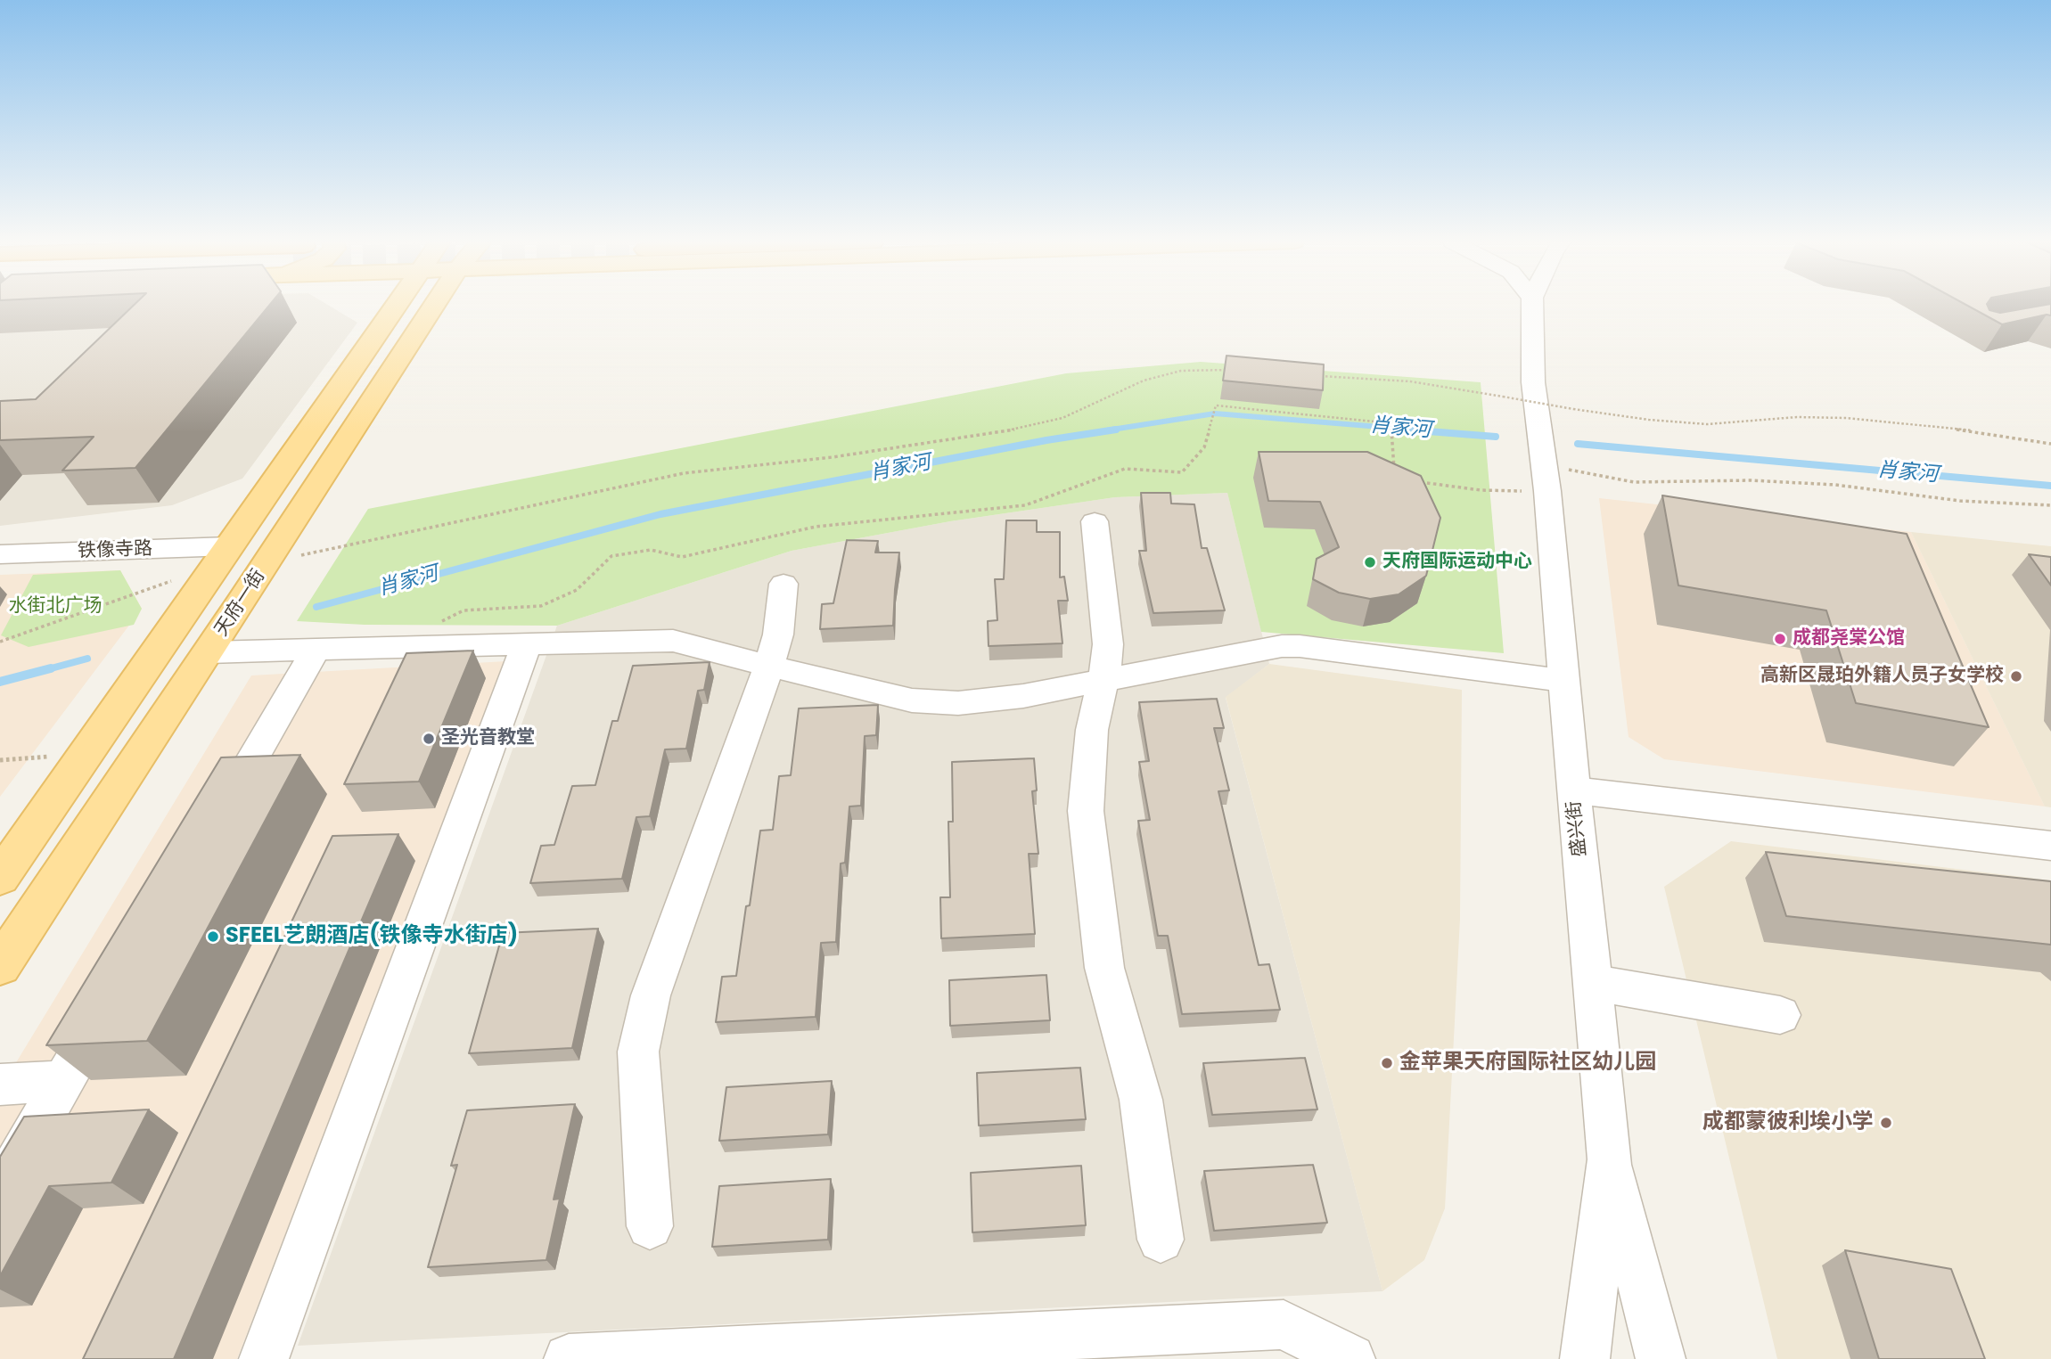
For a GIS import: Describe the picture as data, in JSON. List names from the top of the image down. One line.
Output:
{"streets":{"main road":["天府一街"],"street":["铁像寺路","盛兴街"]},"water":["肖家河"],"parks":["水街北广场"],"places":["天府国际运动中心","成都尧棠公馆","高新区晟珀外籍人员子女学校","圣光音教堂","SFEEL艺朗酒店(铁像寺水街店)","金苹果天府国际社区幼儿园","成都蒙彼利埃小学"]}
